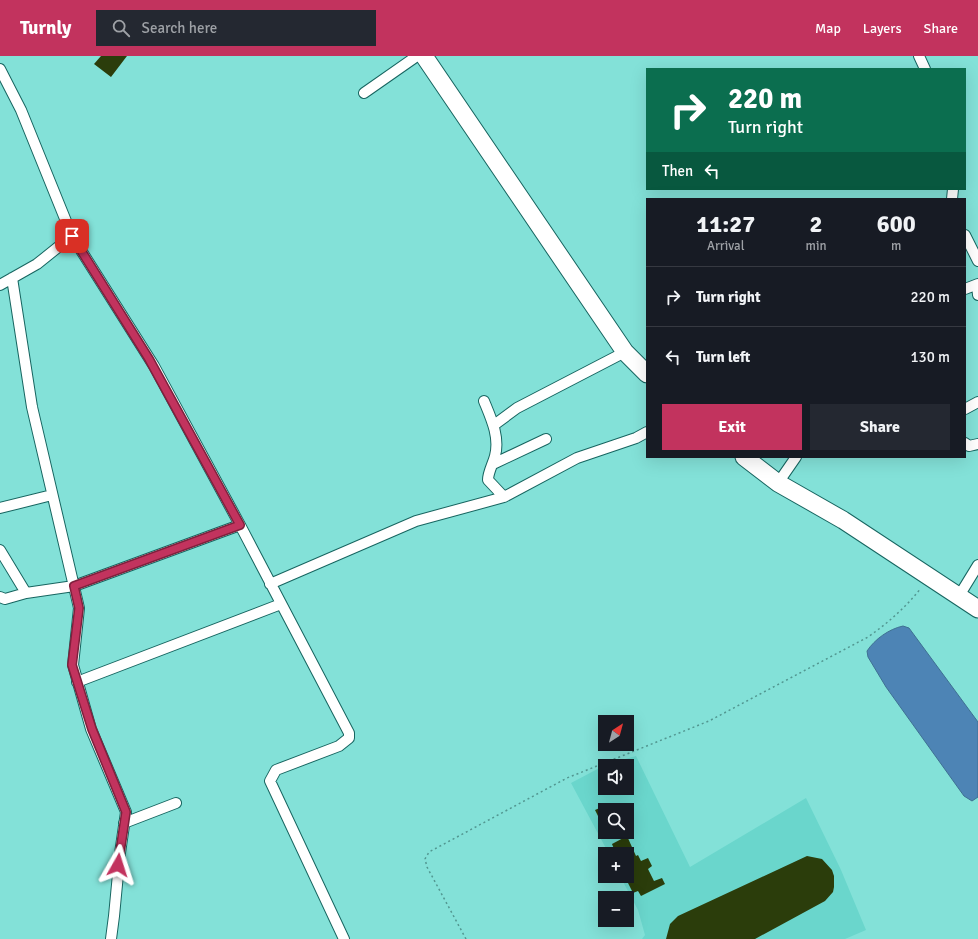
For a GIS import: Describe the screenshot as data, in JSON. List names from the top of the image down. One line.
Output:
{"north":"top right","page":{"header":"Turnly","search":"Search here","nav":["Map","Layers","Share"],"turn":["220 m","Turn right"],"then":"Then","eta":["11:27","Arrival","2","min","600","m"],"list":[{"name":"Turn right","value":"220 m"},{"name":"Turn left","value":"130 m"}],"buttons":["Exit","Share"],"map_buttons":["+","−"]}}
